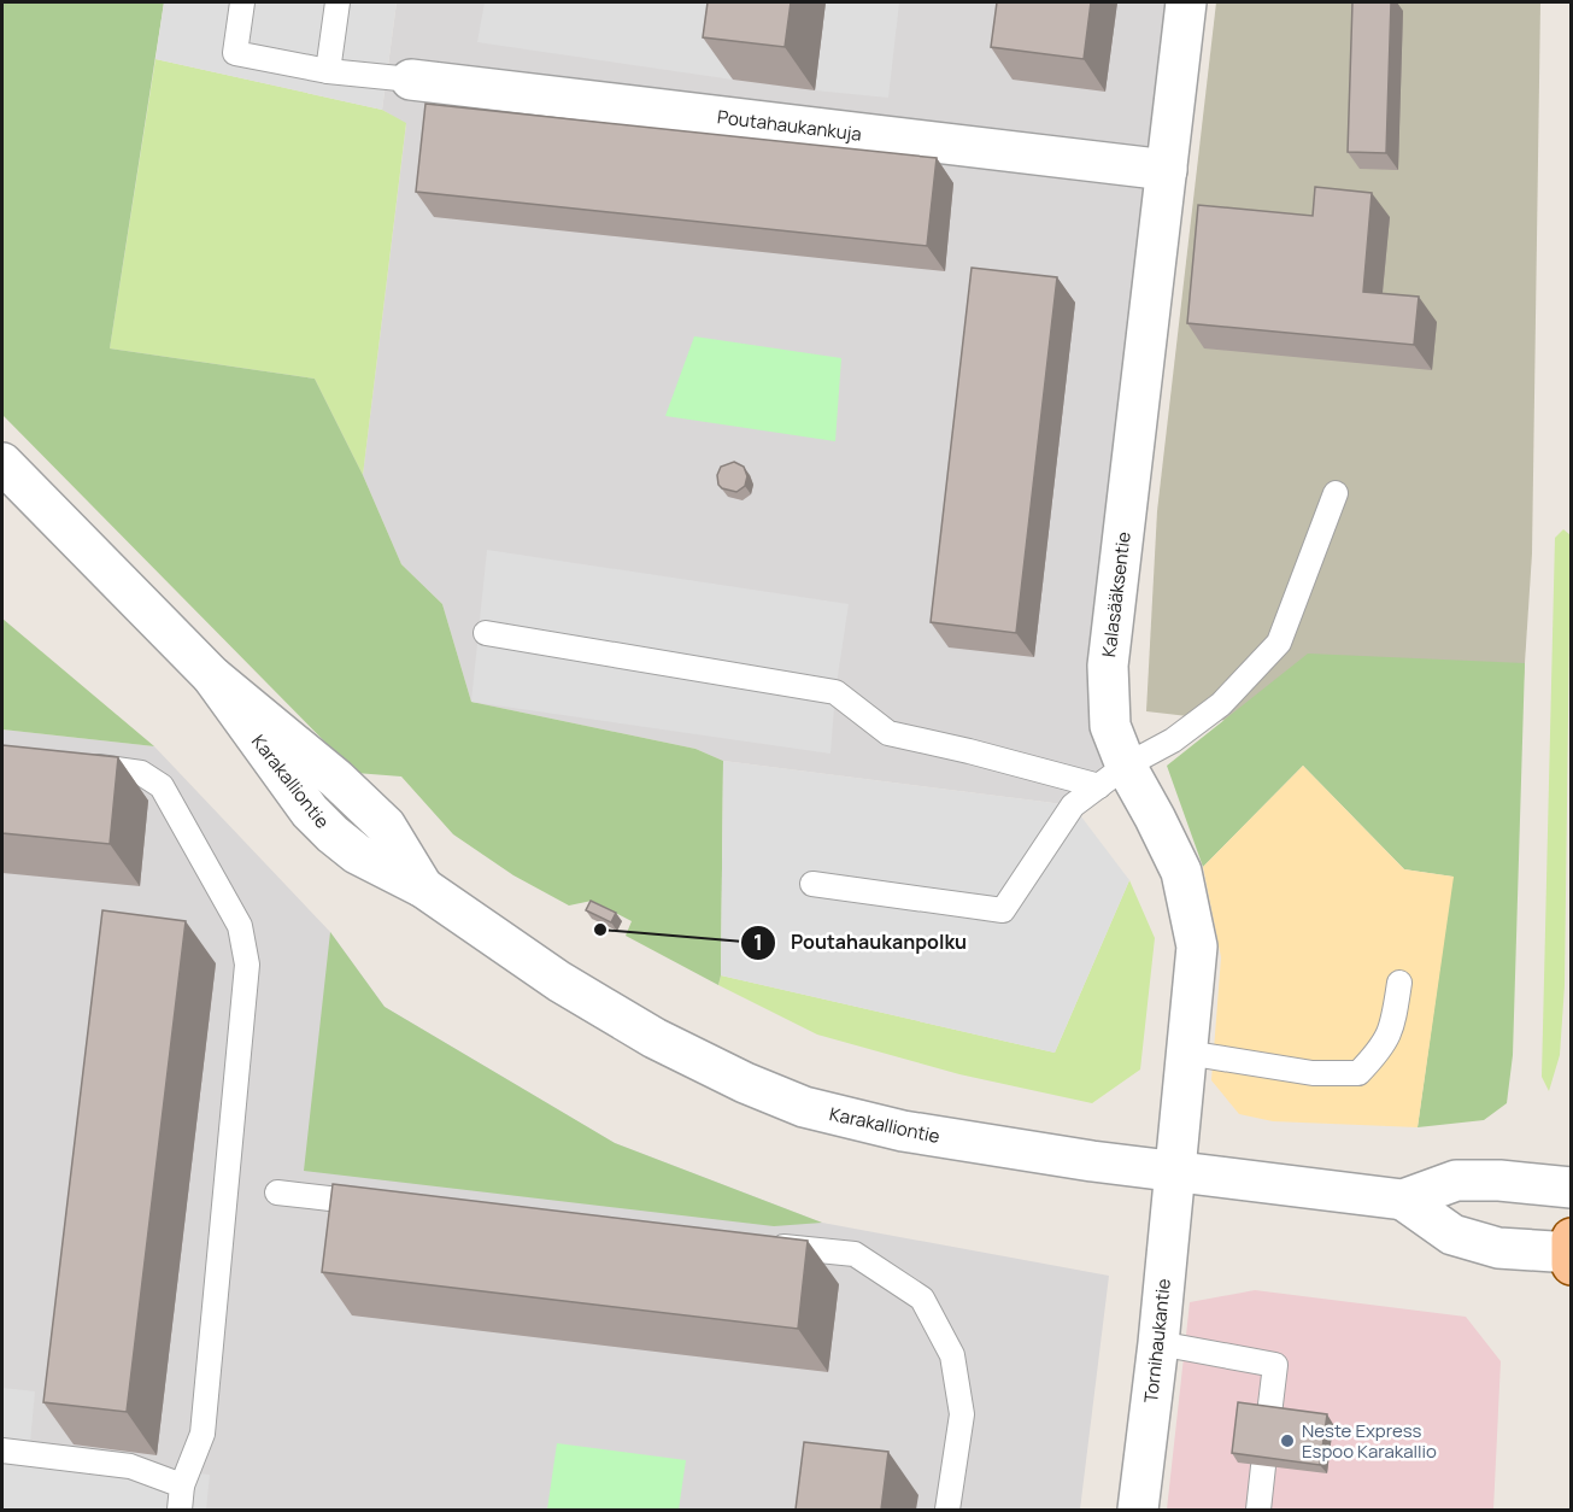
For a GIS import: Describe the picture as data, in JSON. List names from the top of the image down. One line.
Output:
{"streets":{"street":["Poutahaukankuja","Kalasääksentie","Karakalliontie","Tornihaukantie"]},"crossings":[["Poutahaukankuja","Kalasääksentie"],["Kalasääksentie","Karakalliontie"],["Kalasääksentie","Tornihaukantie"],["Karakalliontie","Tornihaukantie"]],"places":["Poutahaukanpolku","Neste Express Espoo Karakallio"]}
